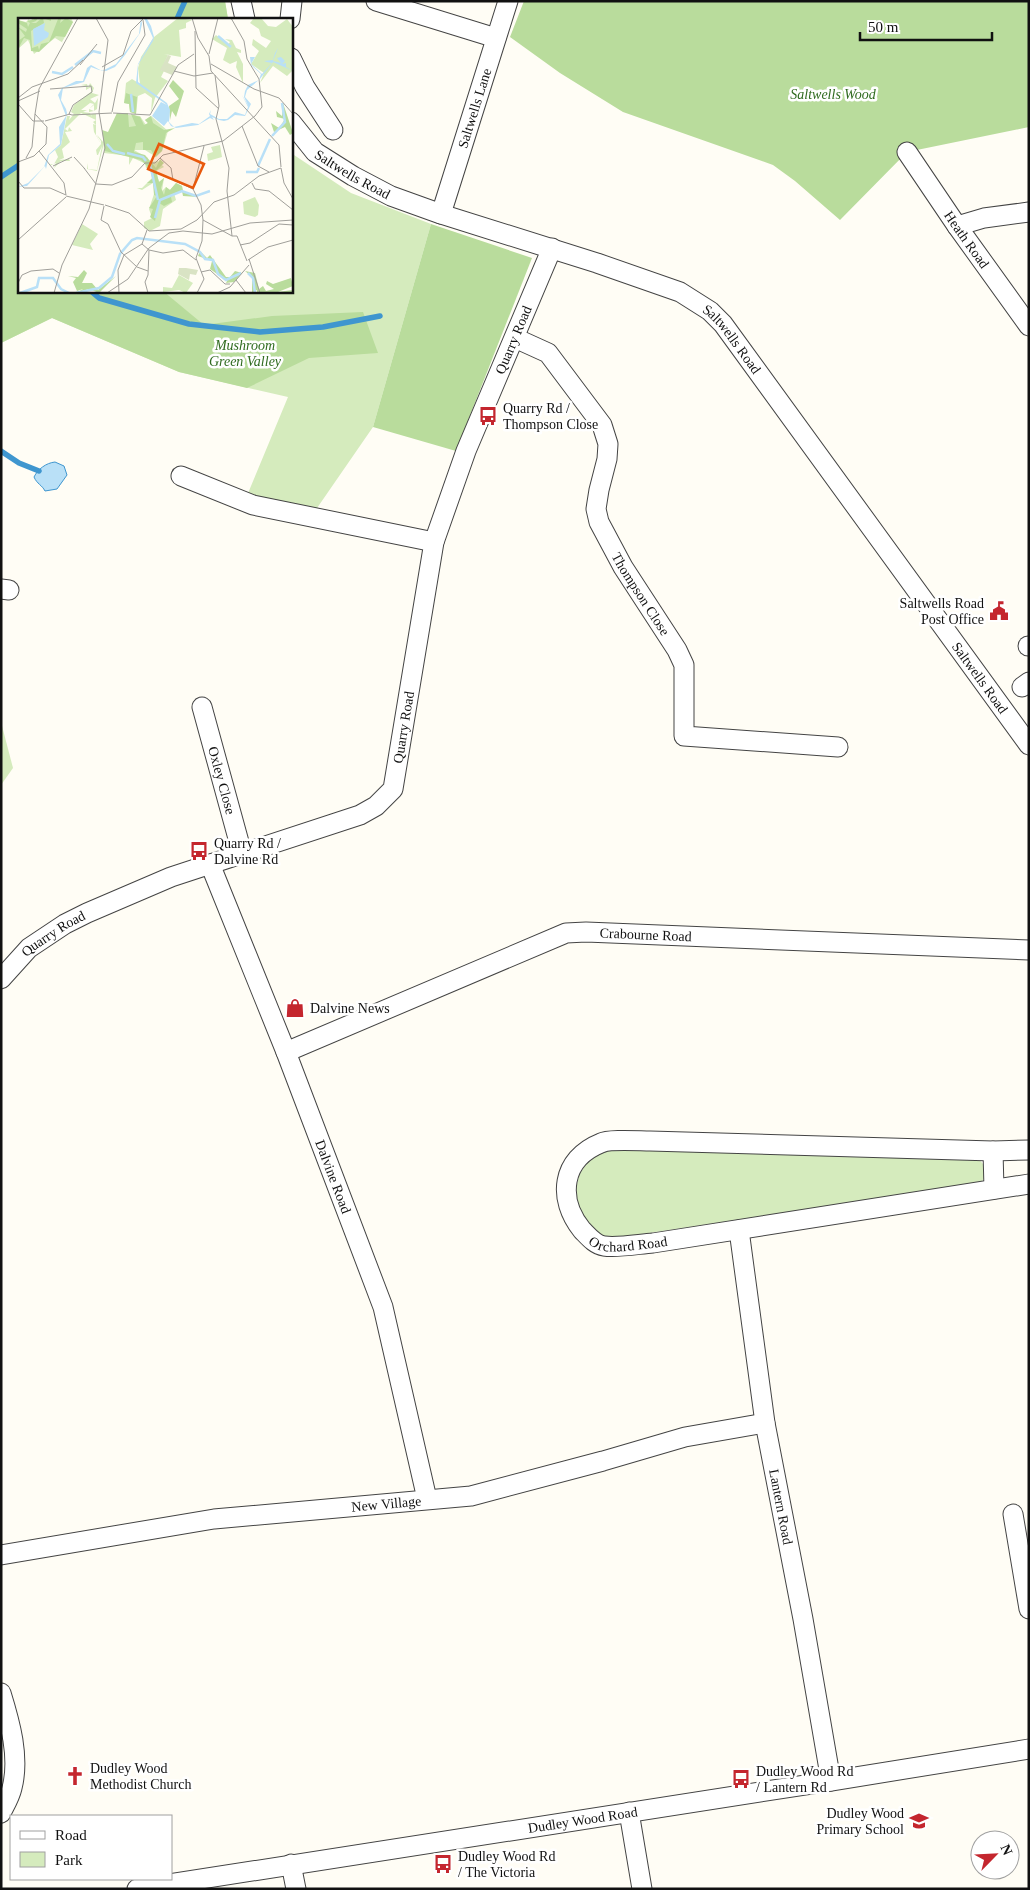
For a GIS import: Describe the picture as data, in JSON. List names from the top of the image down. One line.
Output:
{"streets":{"street":["Saltwells Lane","Saltwells Road","Heath Road","Quarry Road","Thompson Close","Oxley Close","Crabourne Road","Dalvine Road","Orchard Road","New Village","Lantern Road","Dudley Wood Road"]},"crossings":[["Saltwells Lane","Saltwells Road"],["Saltwells Road","Quarry Road"],["Quarry Road","Thompson Close"],["Quarry Road","Oxley Close"],["Quarry Road","Dalvine Road"],["Crabourne Road","Dalvine Road"],["Dalvine Road","New Village"],["Orchard Road","Lantern Road"],["New Village","Lantern Road"],["Lantern Road","Dudley Wood Road"]],"parks":["Saltwells Wood","Mushroom Green Valley"],"places":{"bus stop":["Quarry Rd / Thompson Close","Quarry Rd / Dalvine Rd","Dudley Wood Rd / Lantern Rd","Dudley Wood Rd / The Victoria"],"public building":["Saltwells Road Post Office"],"shop":["Dalvine News"],"church":["Dudley Wood Methodist Church"],"school or university":["Dudley Wood Primary School"]},"legend":["Road","Park"],"scale_bar":"50 m","north":"top right"}
